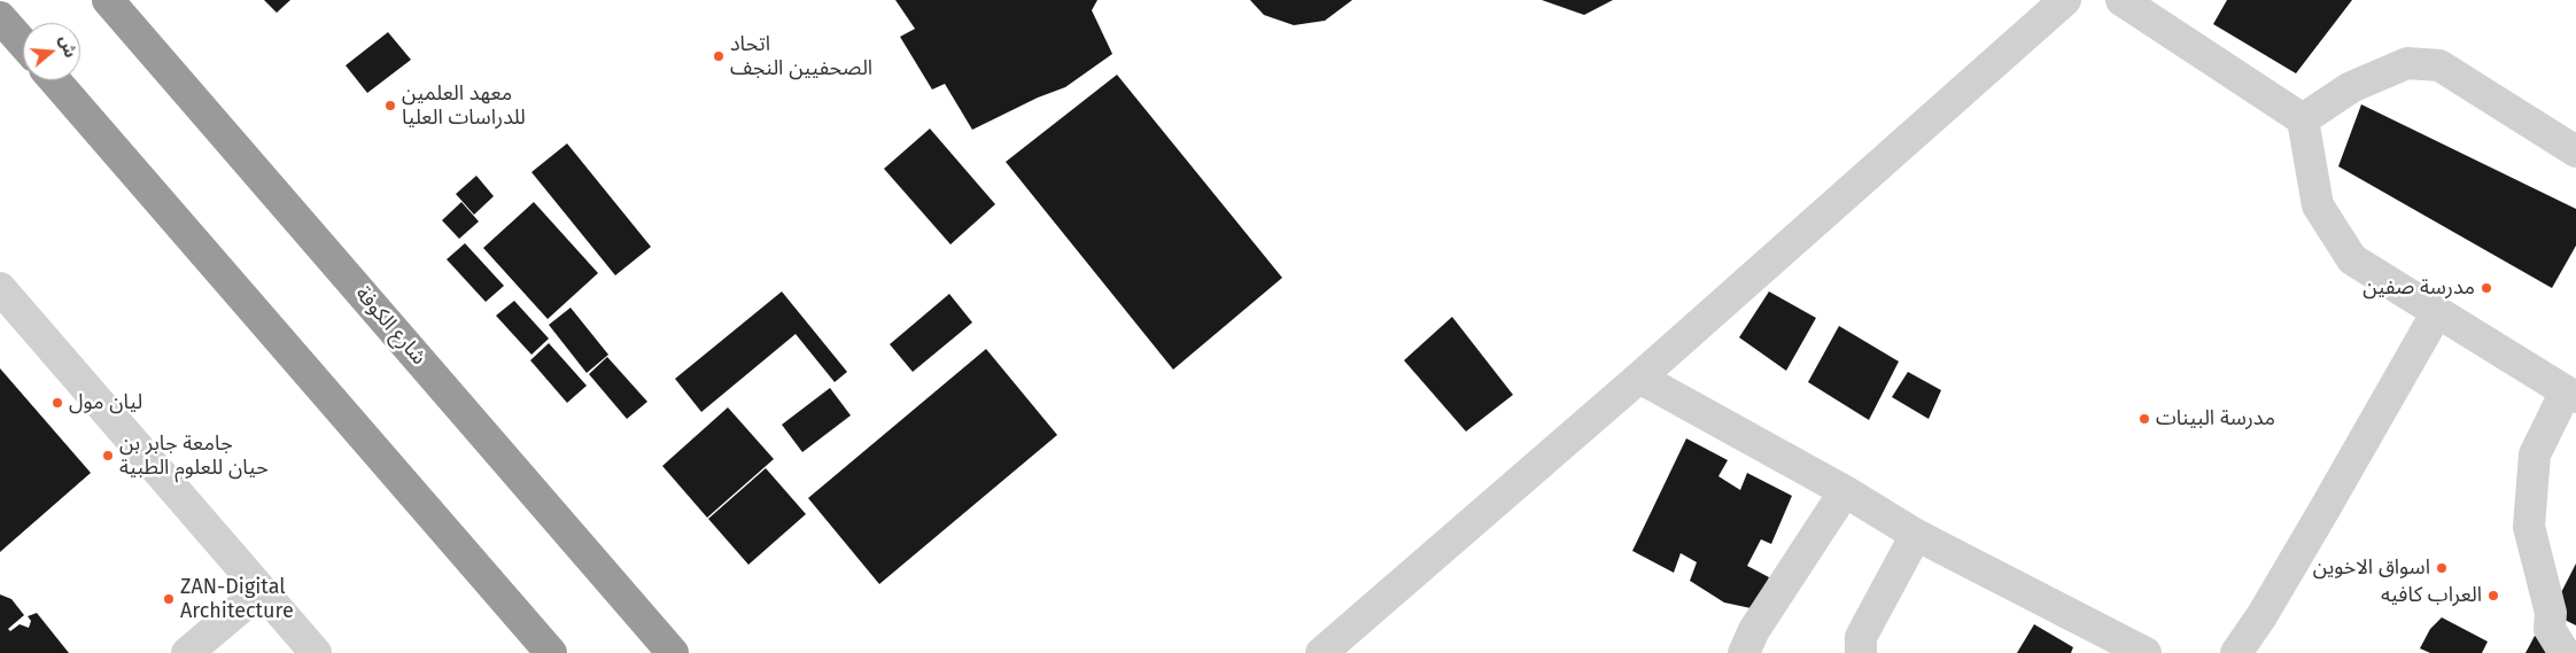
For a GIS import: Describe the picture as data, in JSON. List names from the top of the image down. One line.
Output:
{"streets":{"highway":["شارع الكوفة"]},"places":["اتحاد الصحفيين النجف","معهد العلمين للدراسات العليا","مدرسة صفين","ليان مول","مدرسة البينات","جامعة جابر بن حيان للعلوم الطبية","اسواق الاخوين","العراب كافيه","ZAN-Digital Architecture"],"north":"right"}
